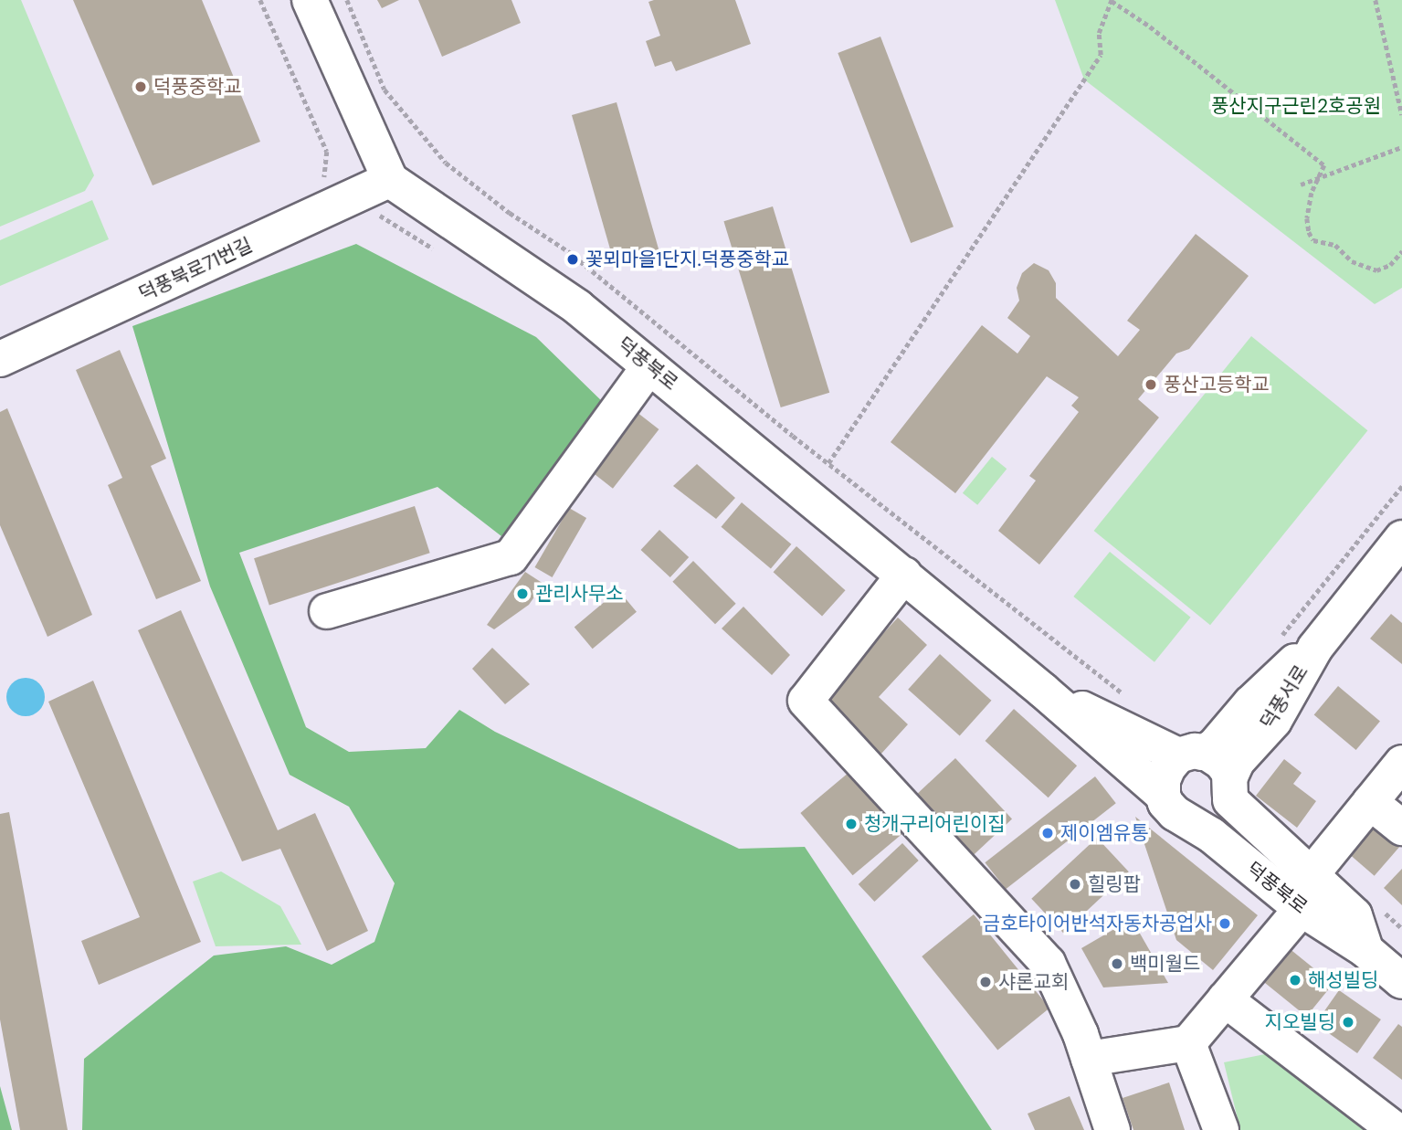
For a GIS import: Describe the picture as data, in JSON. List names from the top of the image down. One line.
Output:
{"streets":{"street":["덕풍북로71번길","덕풍북로","덕풍서로"]},"crossings":[["덕풍북로71번길","덕풍북로"],["덕풍북로","덕풍서로"]],"parks":["풍산지구근린2호공원"],"places":["덕풍중학교","꽃뫼마을1단지.덕풍중학교","풍산고등학교","관리사무소","청개구리어린이집","제이엠유통","힐링팝","금호타이어반석자동차공업사","백미월드","해성빌딩","샤론교회","지오빌딩"]}
